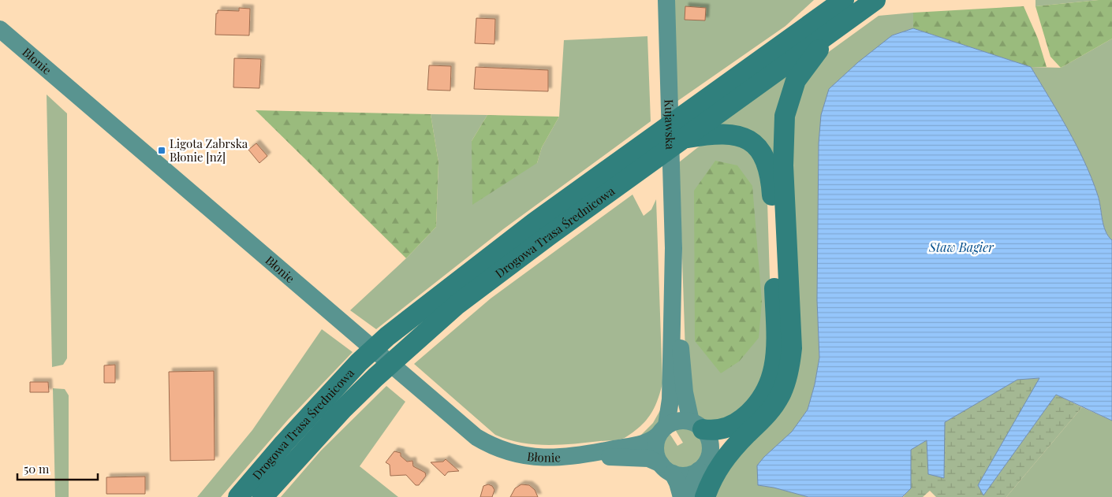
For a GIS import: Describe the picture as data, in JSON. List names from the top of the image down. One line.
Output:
{"streets":{"main road":["Drogowa Trasa Średnicowa"],"street":["Błonie","Kujawska"]},"crossings":[["Błonie","Kujawska"]],"water":["Staw Bagier"],"places":{"transit":["Ligota Zabrska Błonie [nż]"]},"scale_bar":"50 m"}
